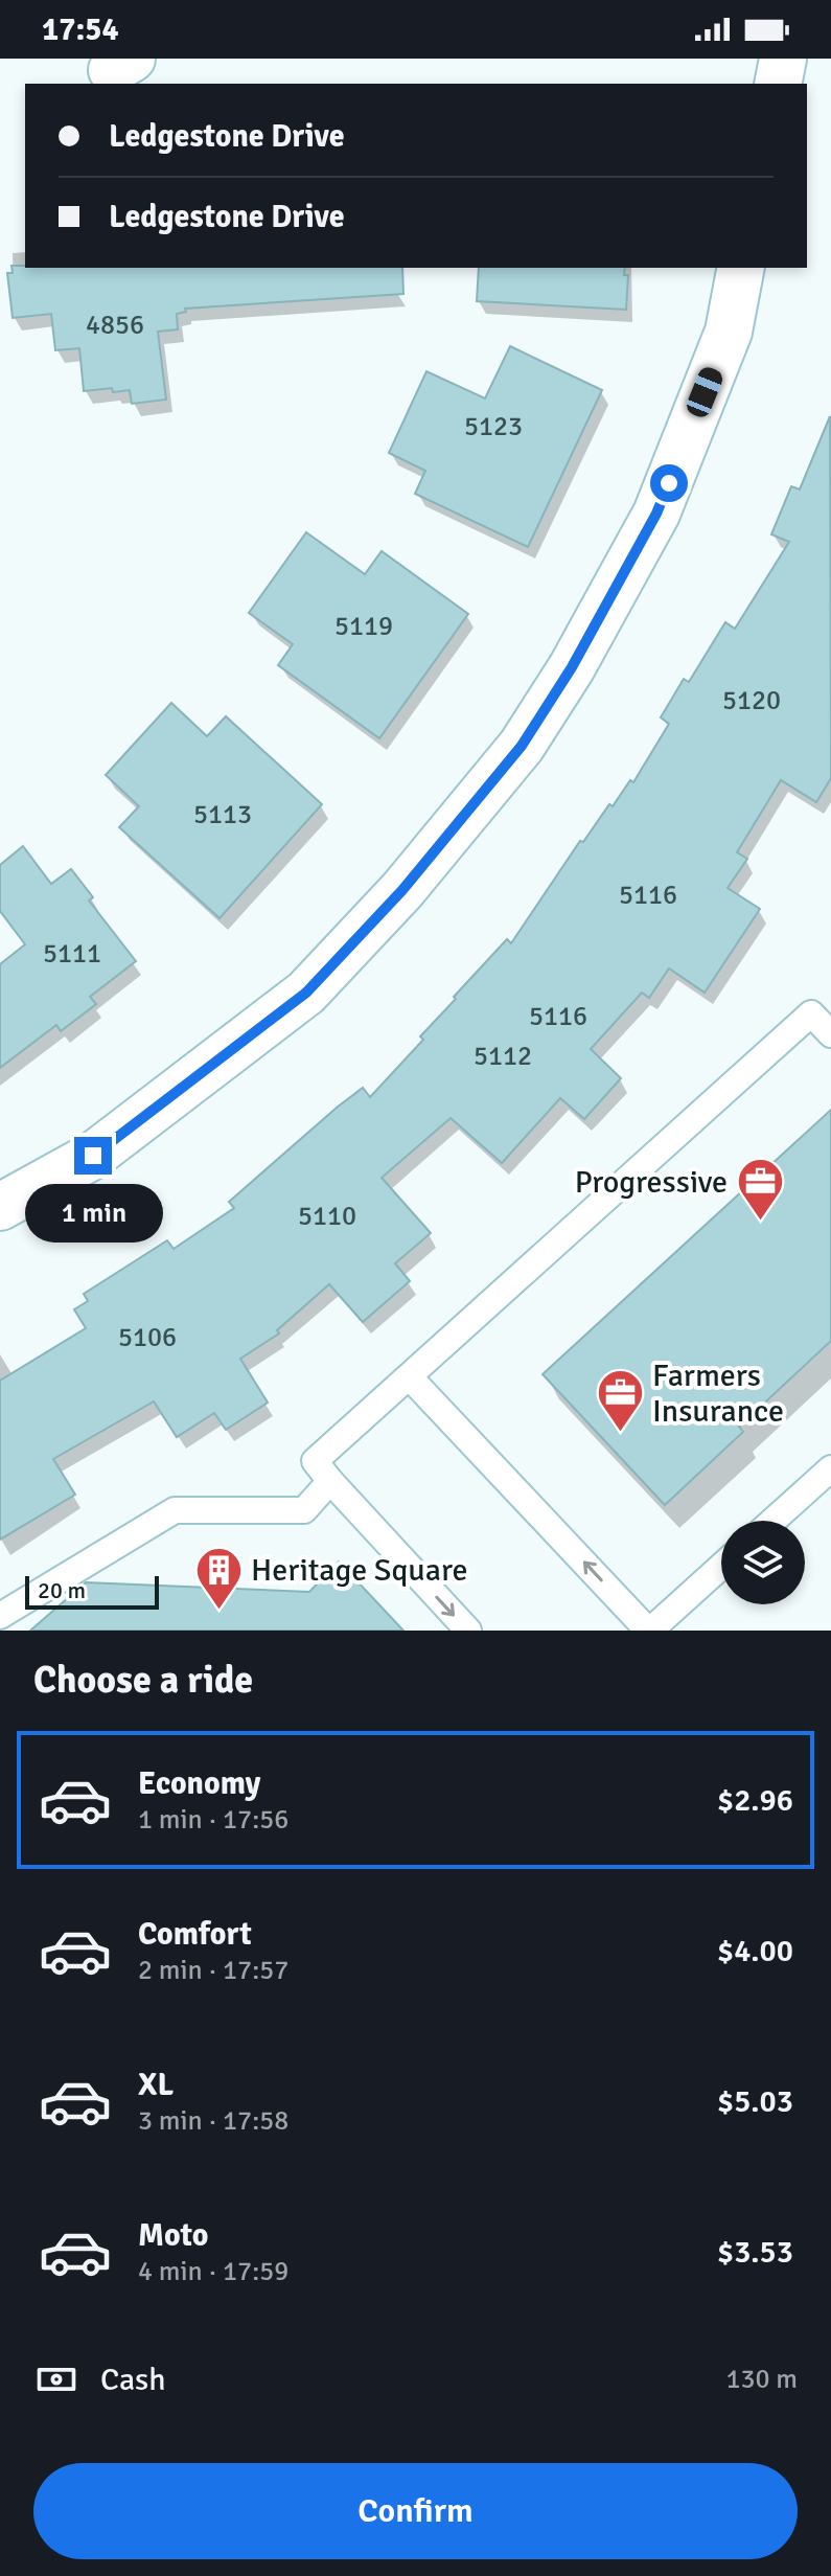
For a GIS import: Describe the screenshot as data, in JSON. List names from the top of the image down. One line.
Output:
{"places":{"office":["Progressive","Farmers Insurance"],"building":["Heritage Square"]},"house_numbers":["4856","5123","5119","5120","5113","5116","5111","5116","5112","5110","5106"],"scale_bar":"20 m","page":{"status":"17:54","banner":["Ledgestone Drive","Ledgestone Drive"],"bubble":"1 min","scale":"20 m","heading":"Choose a ride","list":[{"name":"Economy","note":"1 min · 17:56","value":"$2.96"},{"name":"Comfort","note":"2 min · 17:57","value":"$4.00"},{"name":"XL","note":"3 min · 17:58","value":"$5.03"},{"name":"Moto","note":"4 min · 17:59","value":"$3.53"}],"pay":["Cash","130 m"],"buttons":"Confirm"}}
